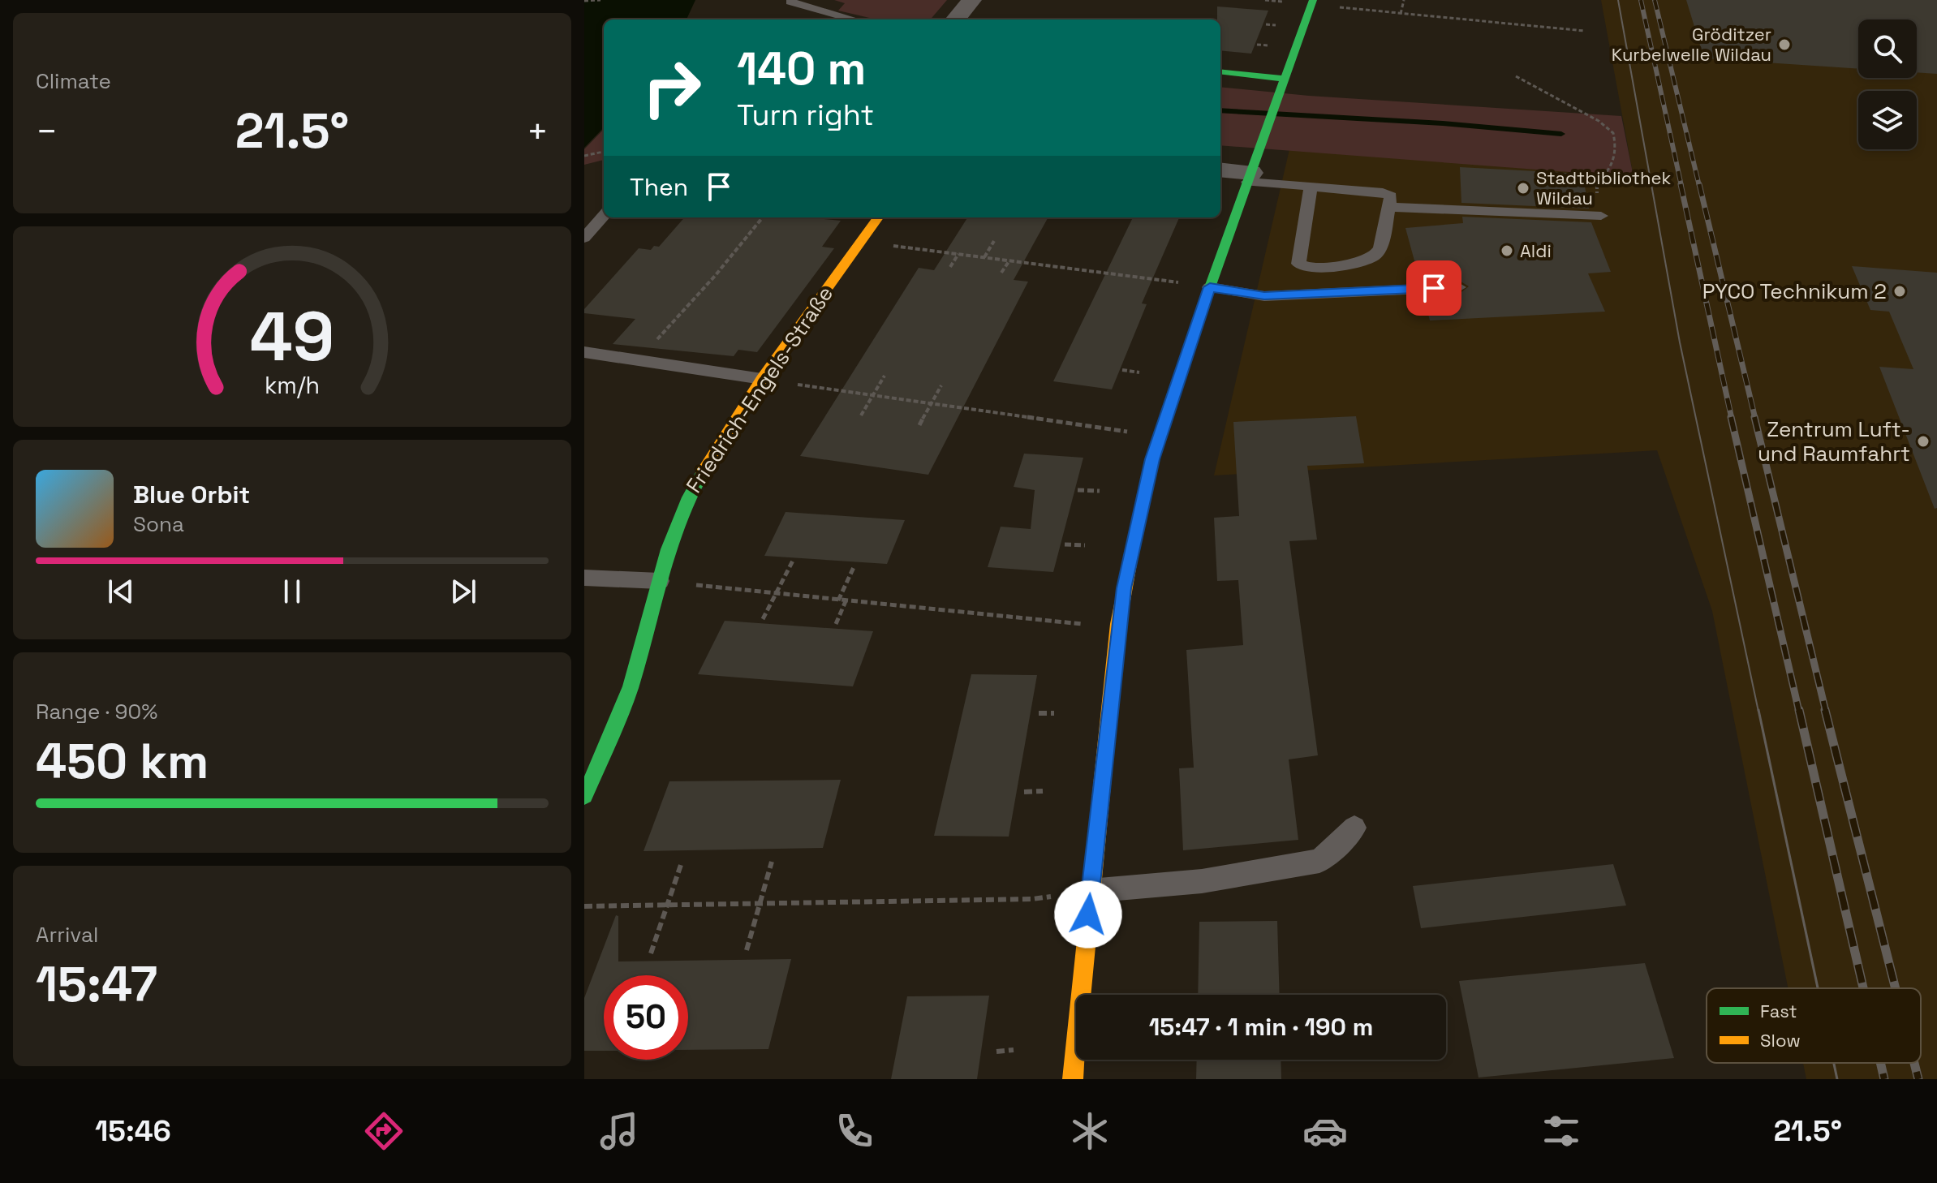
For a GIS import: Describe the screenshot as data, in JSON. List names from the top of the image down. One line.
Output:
{"streets":{"main road":["Friedrich-Engels-Straße"]},"places":["Gröditzer Kurbelwelle Wildau","Stadtbibliothek Wildau","Aldi","PYCO Technikum 2","Zentrum Luft- und Raumfahrt"],"legend":["Fast","Slow"],"page":{"tile":["Climate",["Range · 90%","450 km"],["Arrival","15:47"]],"turn":["140 m","Turn right"],"heat":["−","21.5°","+"],"then":"Then","song":["Blue Orbit","Sona"],"limit":"50","trip":"15:47 · 1 min · 190 m","tabs":["15:46","21.5°"],"gauge":["49","km/h"]}}
